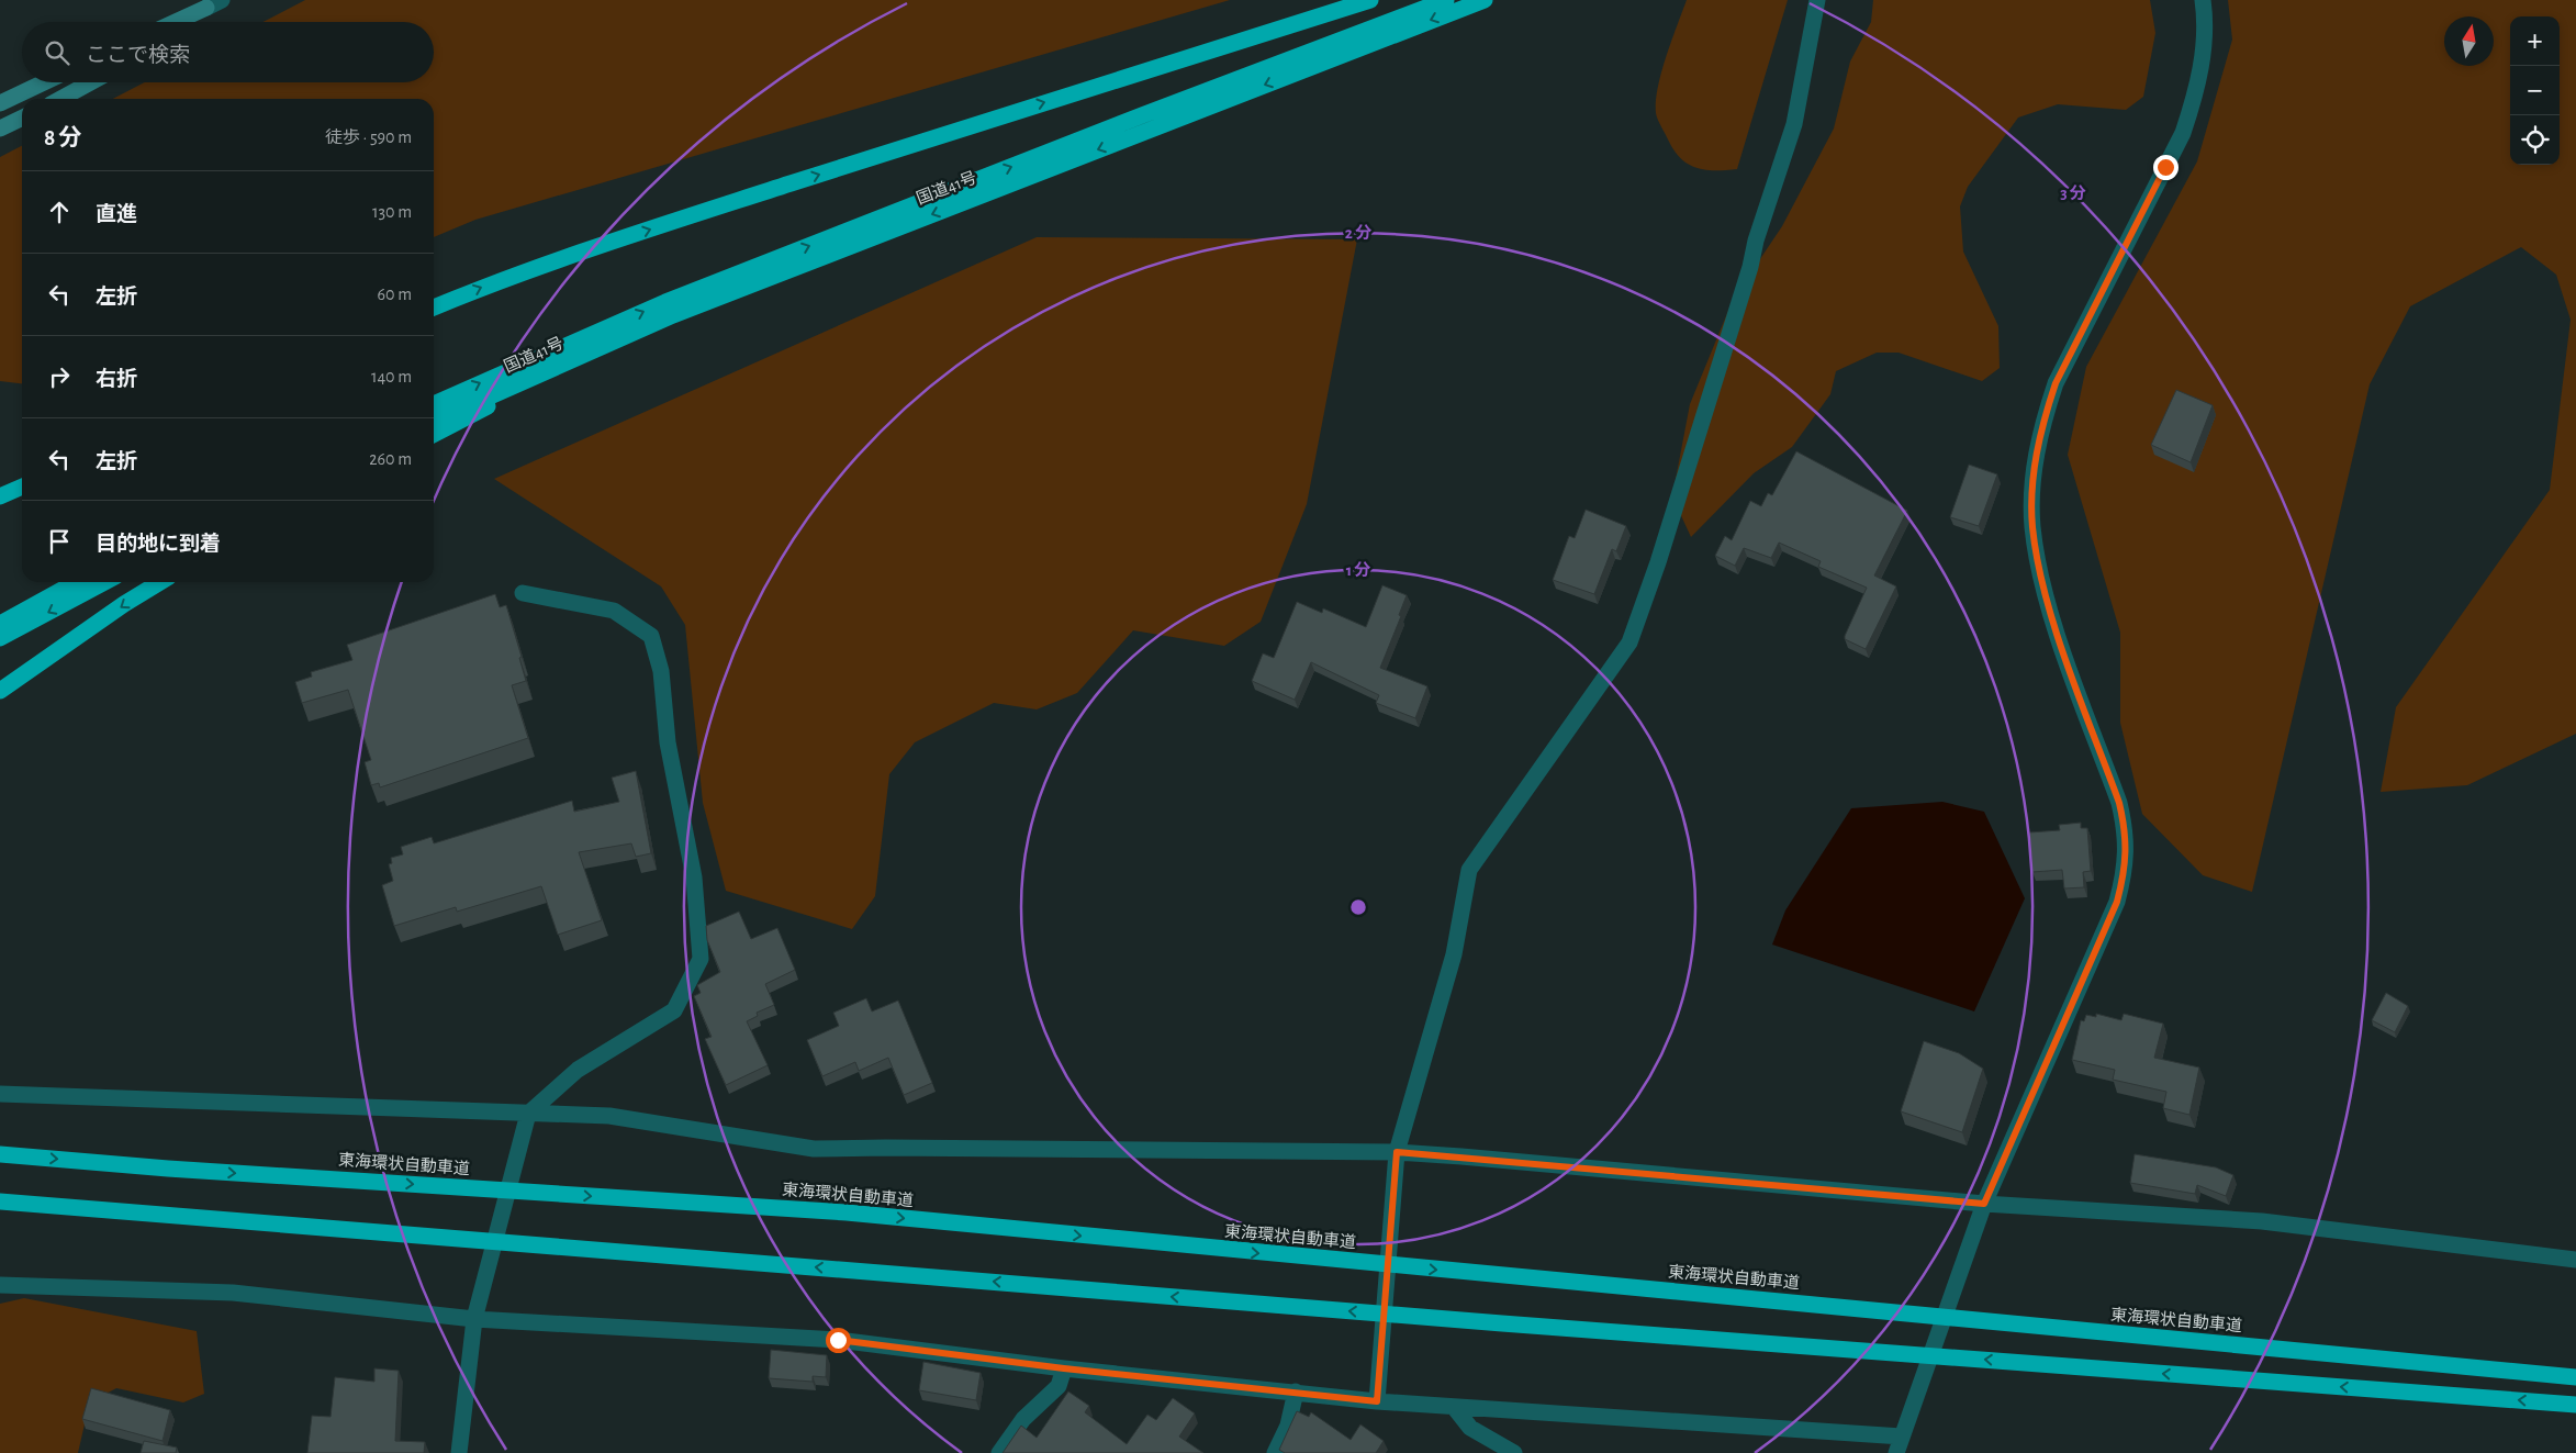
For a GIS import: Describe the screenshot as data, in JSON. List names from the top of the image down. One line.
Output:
{"streets":{"highway":["国道41号","東海環状自動車道"]},"north":"top","page":{"map_buttons":["+","−"],"search":"ここで検索","heading":["8 分","徒歩 · 590 m"],"list":[["直進","130 m"],["左折","60 m"],["右折","140 m"],["左折","260 m"],"目的地に到着"]},"rings":["3 分","2 分","1 分"]}
